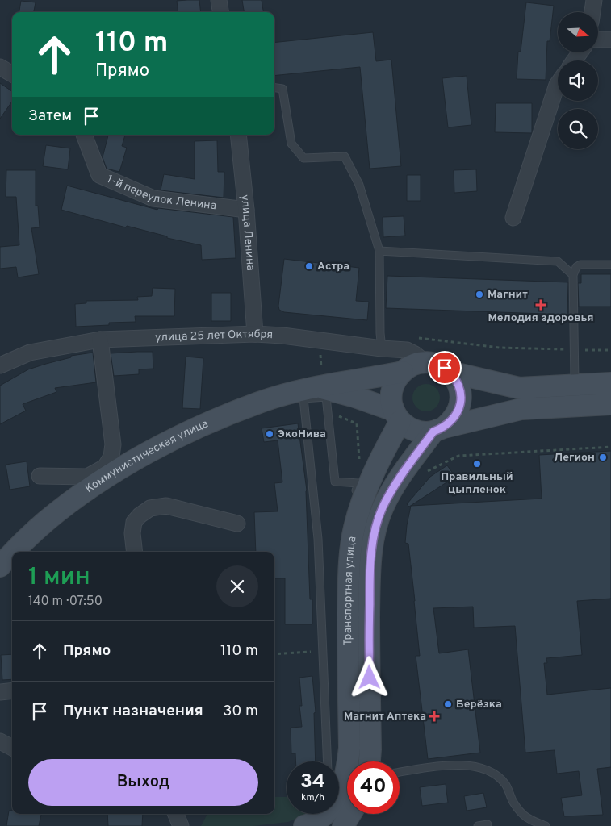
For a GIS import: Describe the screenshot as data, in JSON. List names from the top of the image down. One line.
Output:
{"streets":{"main road":["Коммунистическая улица","Транспортная улица"],"street":["1-й переулок Ленина","улица Ленина","улица 25 лет Октября"]},"crossings":[["1-й переулок Ленина","улица Ленина"],["улица Ленина","улица 25 лет Октября"],["улица 25 лет Октября","Коммунистическая улица"],["улица 25 лет Октября","Транспортная улица"],["Коммунистическая улица","Транспортная улица"]],"places":{"other":["Астра","Магнит","ЭкоНива","Легион","Правильный цыпленок","Берёзка"],"health":["Мелодия здоровья","Магнит Аптека"]},"north":"right","page":{"turn":["110 m","Прямо"],"then":"Затем","heading":["1 мин","140 m · 07:50"],"list":[{"name":"Прямо","value":"110 m"},{"name":"Пункт назначения","value":"30 m"}],"buttons":"Выход","speed":"34 km/h","limit":"40"}}
